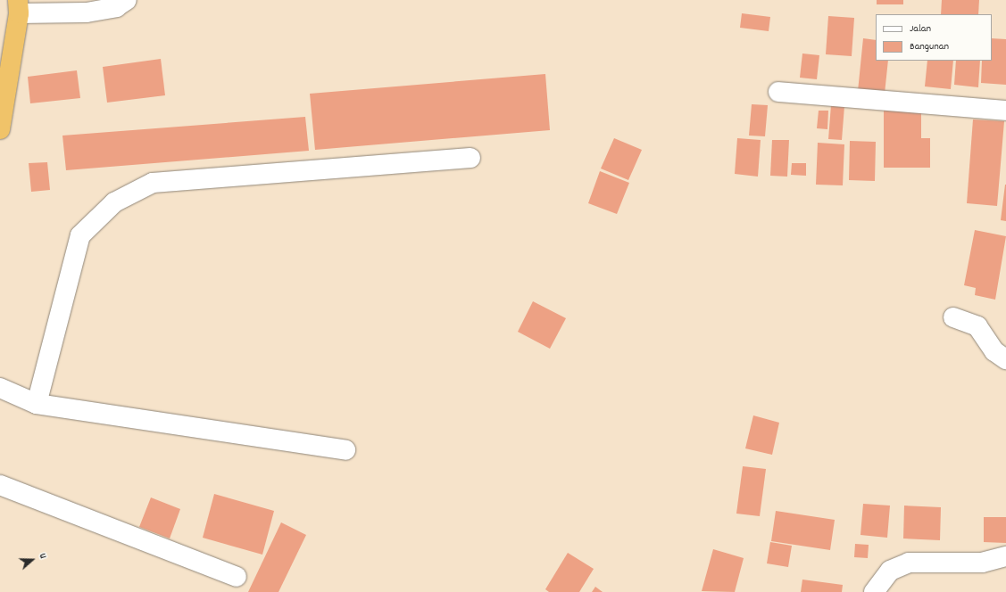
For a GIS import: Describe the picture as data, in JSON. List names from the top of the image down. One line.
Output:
{"legend":["Jalan","Bangunan"],"north":"right"}
